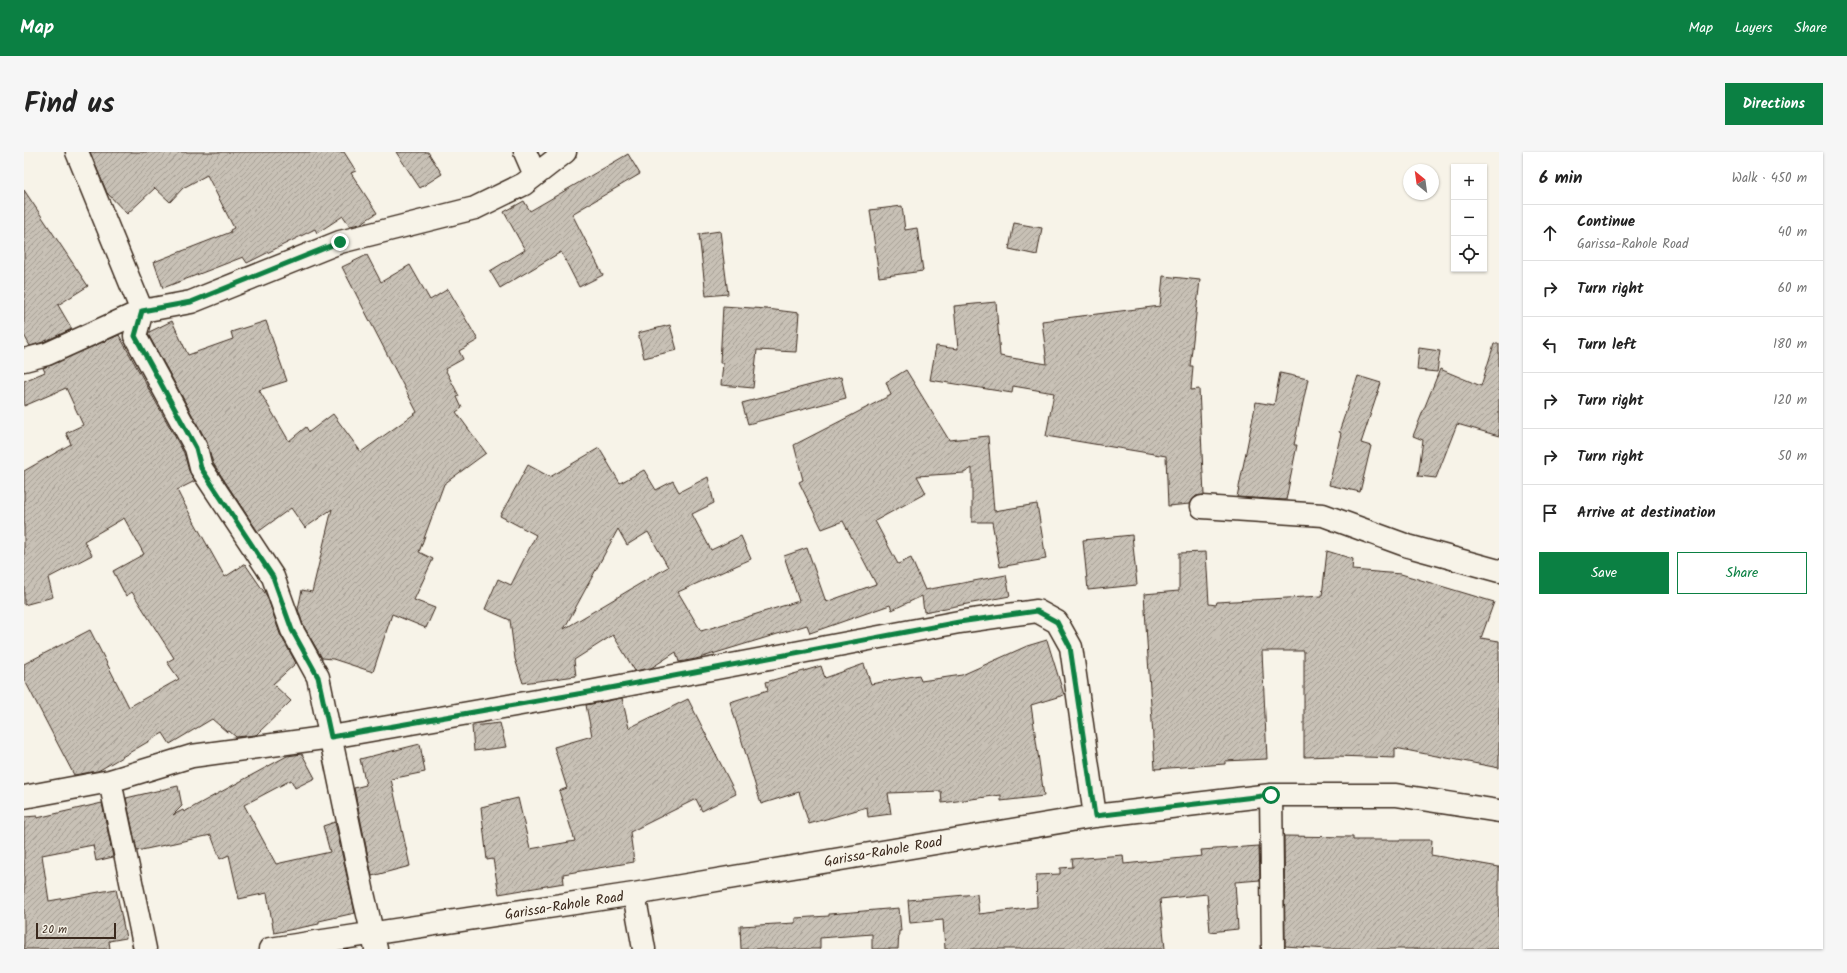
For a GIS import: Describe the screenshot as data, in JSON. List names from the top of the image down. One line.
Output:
{"streets":{"street":["Garissa-Rahole Road"]},"scale_bar":"20 m","north":"top left","page":{"header":"Map","nav":["Map","Layers","Share"],"title":"Find us","buttons":["Directions",["Save","Share"]],"heading":["6 min","Walk · 450 m"],"map_buttons":["+","−"],"list":[["Continue","Garissa-Rahole Road","40 m"],["Turn right","60 m"],["Turn left","180 m"],["Turn right","120 m"],["Turn right","50 m"],"Arrive at destination"],"scale":"20 m"}}
